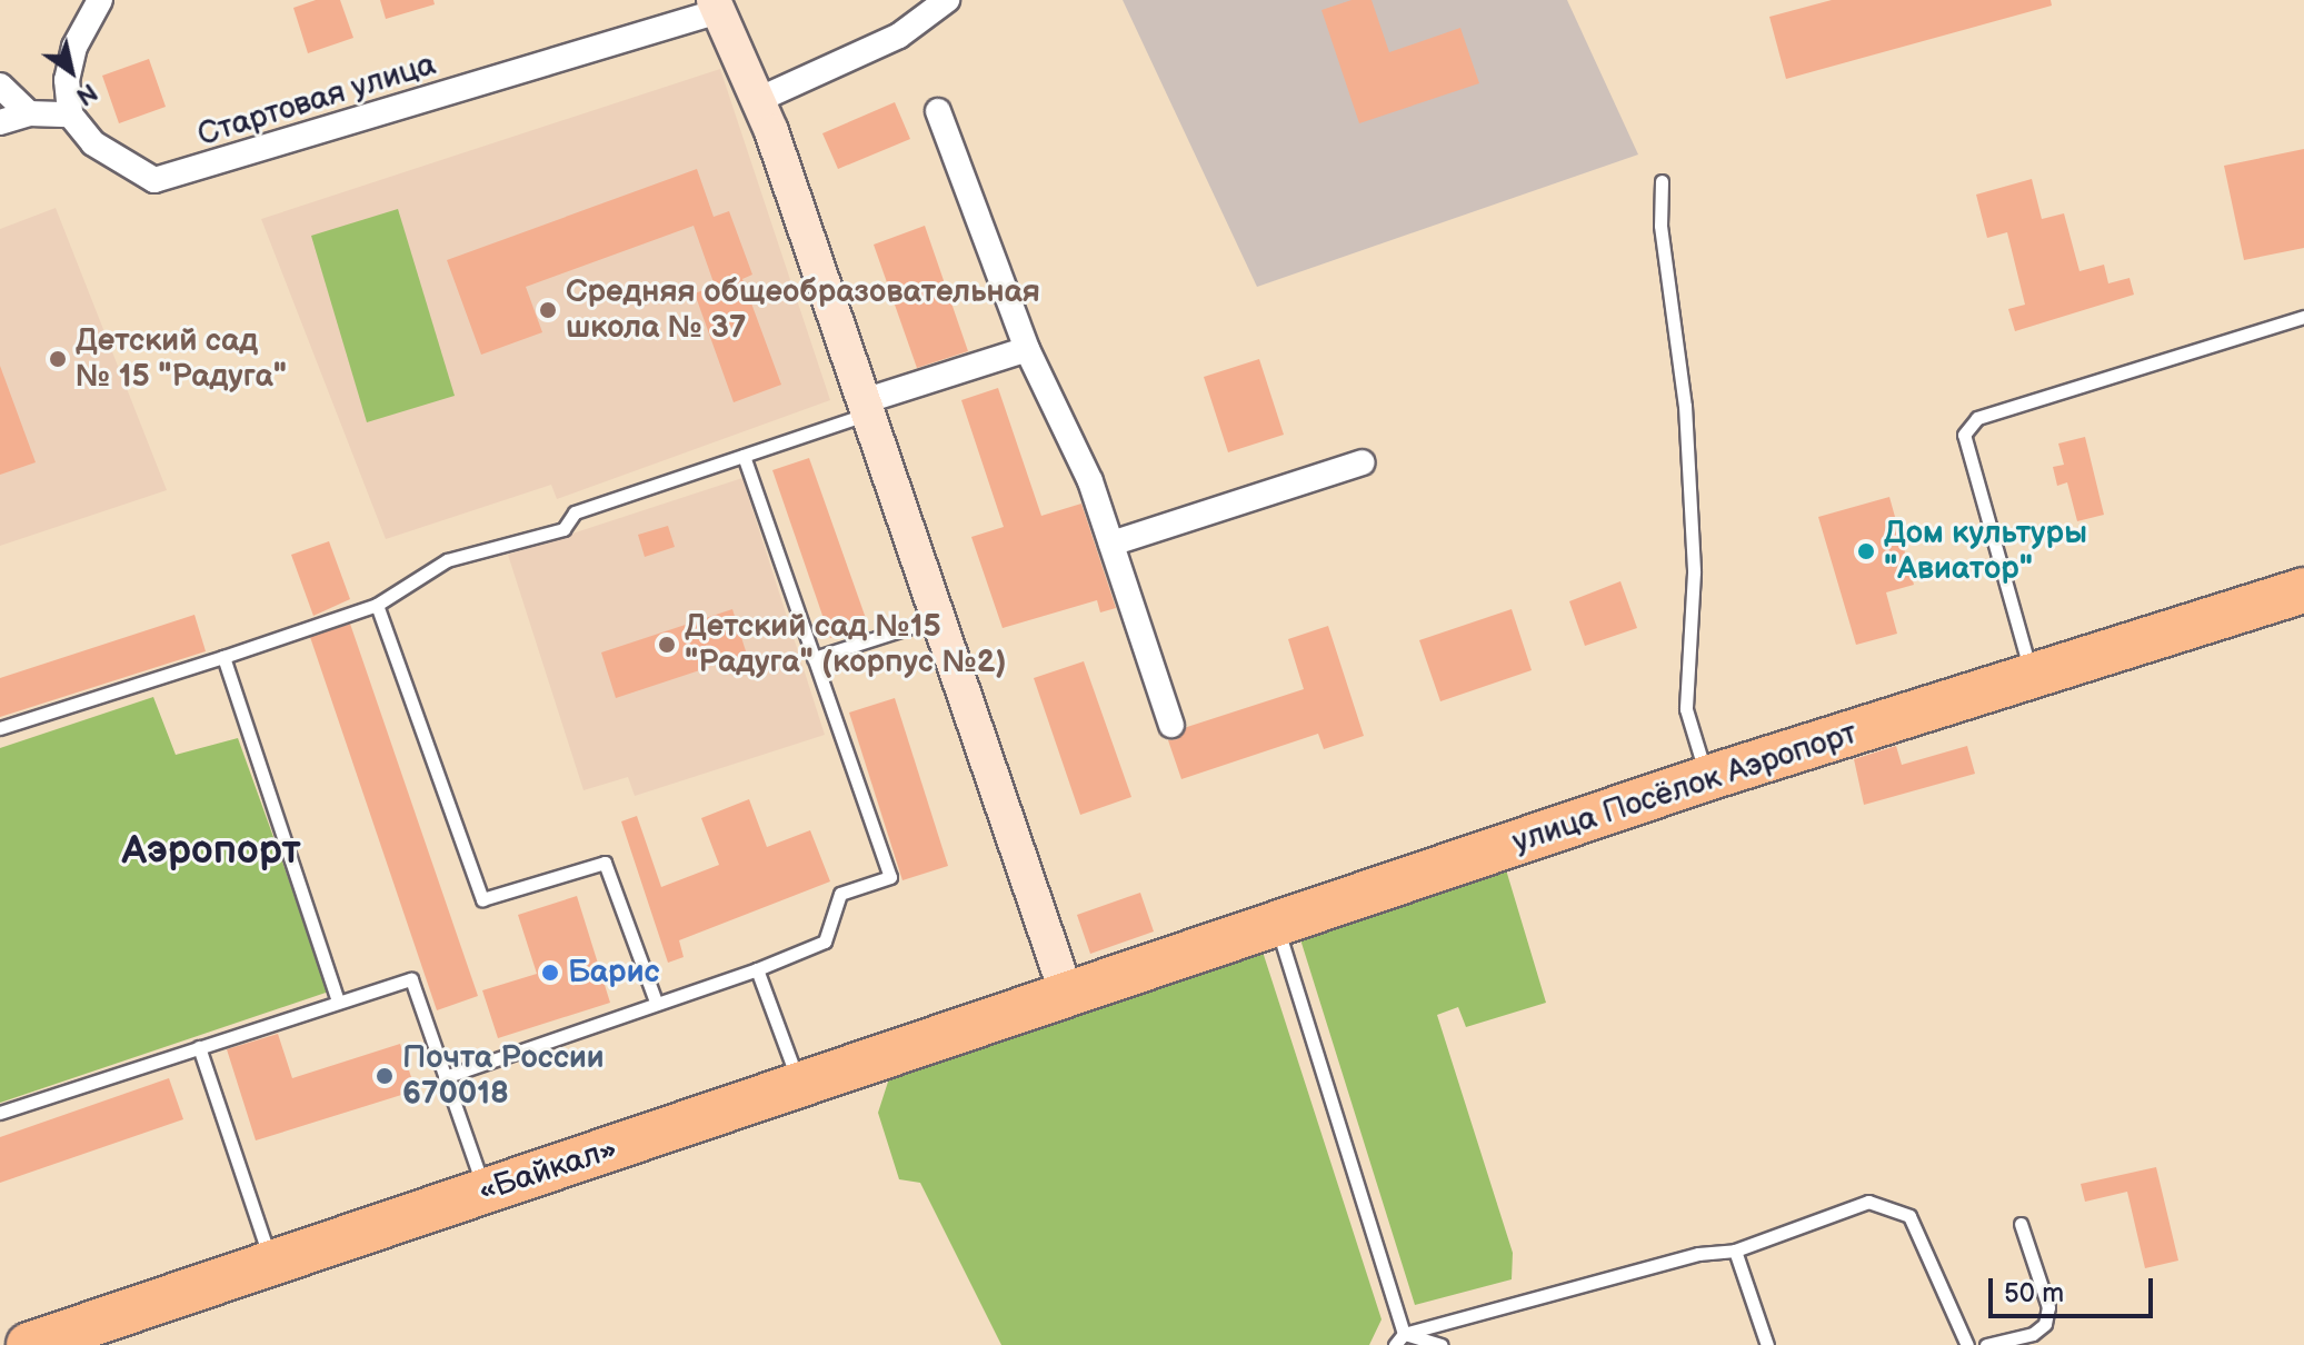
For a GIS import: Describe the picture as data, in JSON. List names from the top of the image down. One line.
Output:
{"streets":{"highway":["улица Посёлок Аэропорт","«Байкал»"],"street":["Стартовая улица"]},"crossings":[["улица Посёлок Аэропорт","«Байкал»"]],"districts":["Аэропорт"],"places":["Средняя общеобразовательная школа № 37","Детский сад № 15 \"Радуга\"","Дом культуры \"Авиатор\"","Детский сад №15 \"Радуга\" (корпус №2)","Барис","Почта России 670018"],"scale_bar":"50 m","north":"bottom right"}
